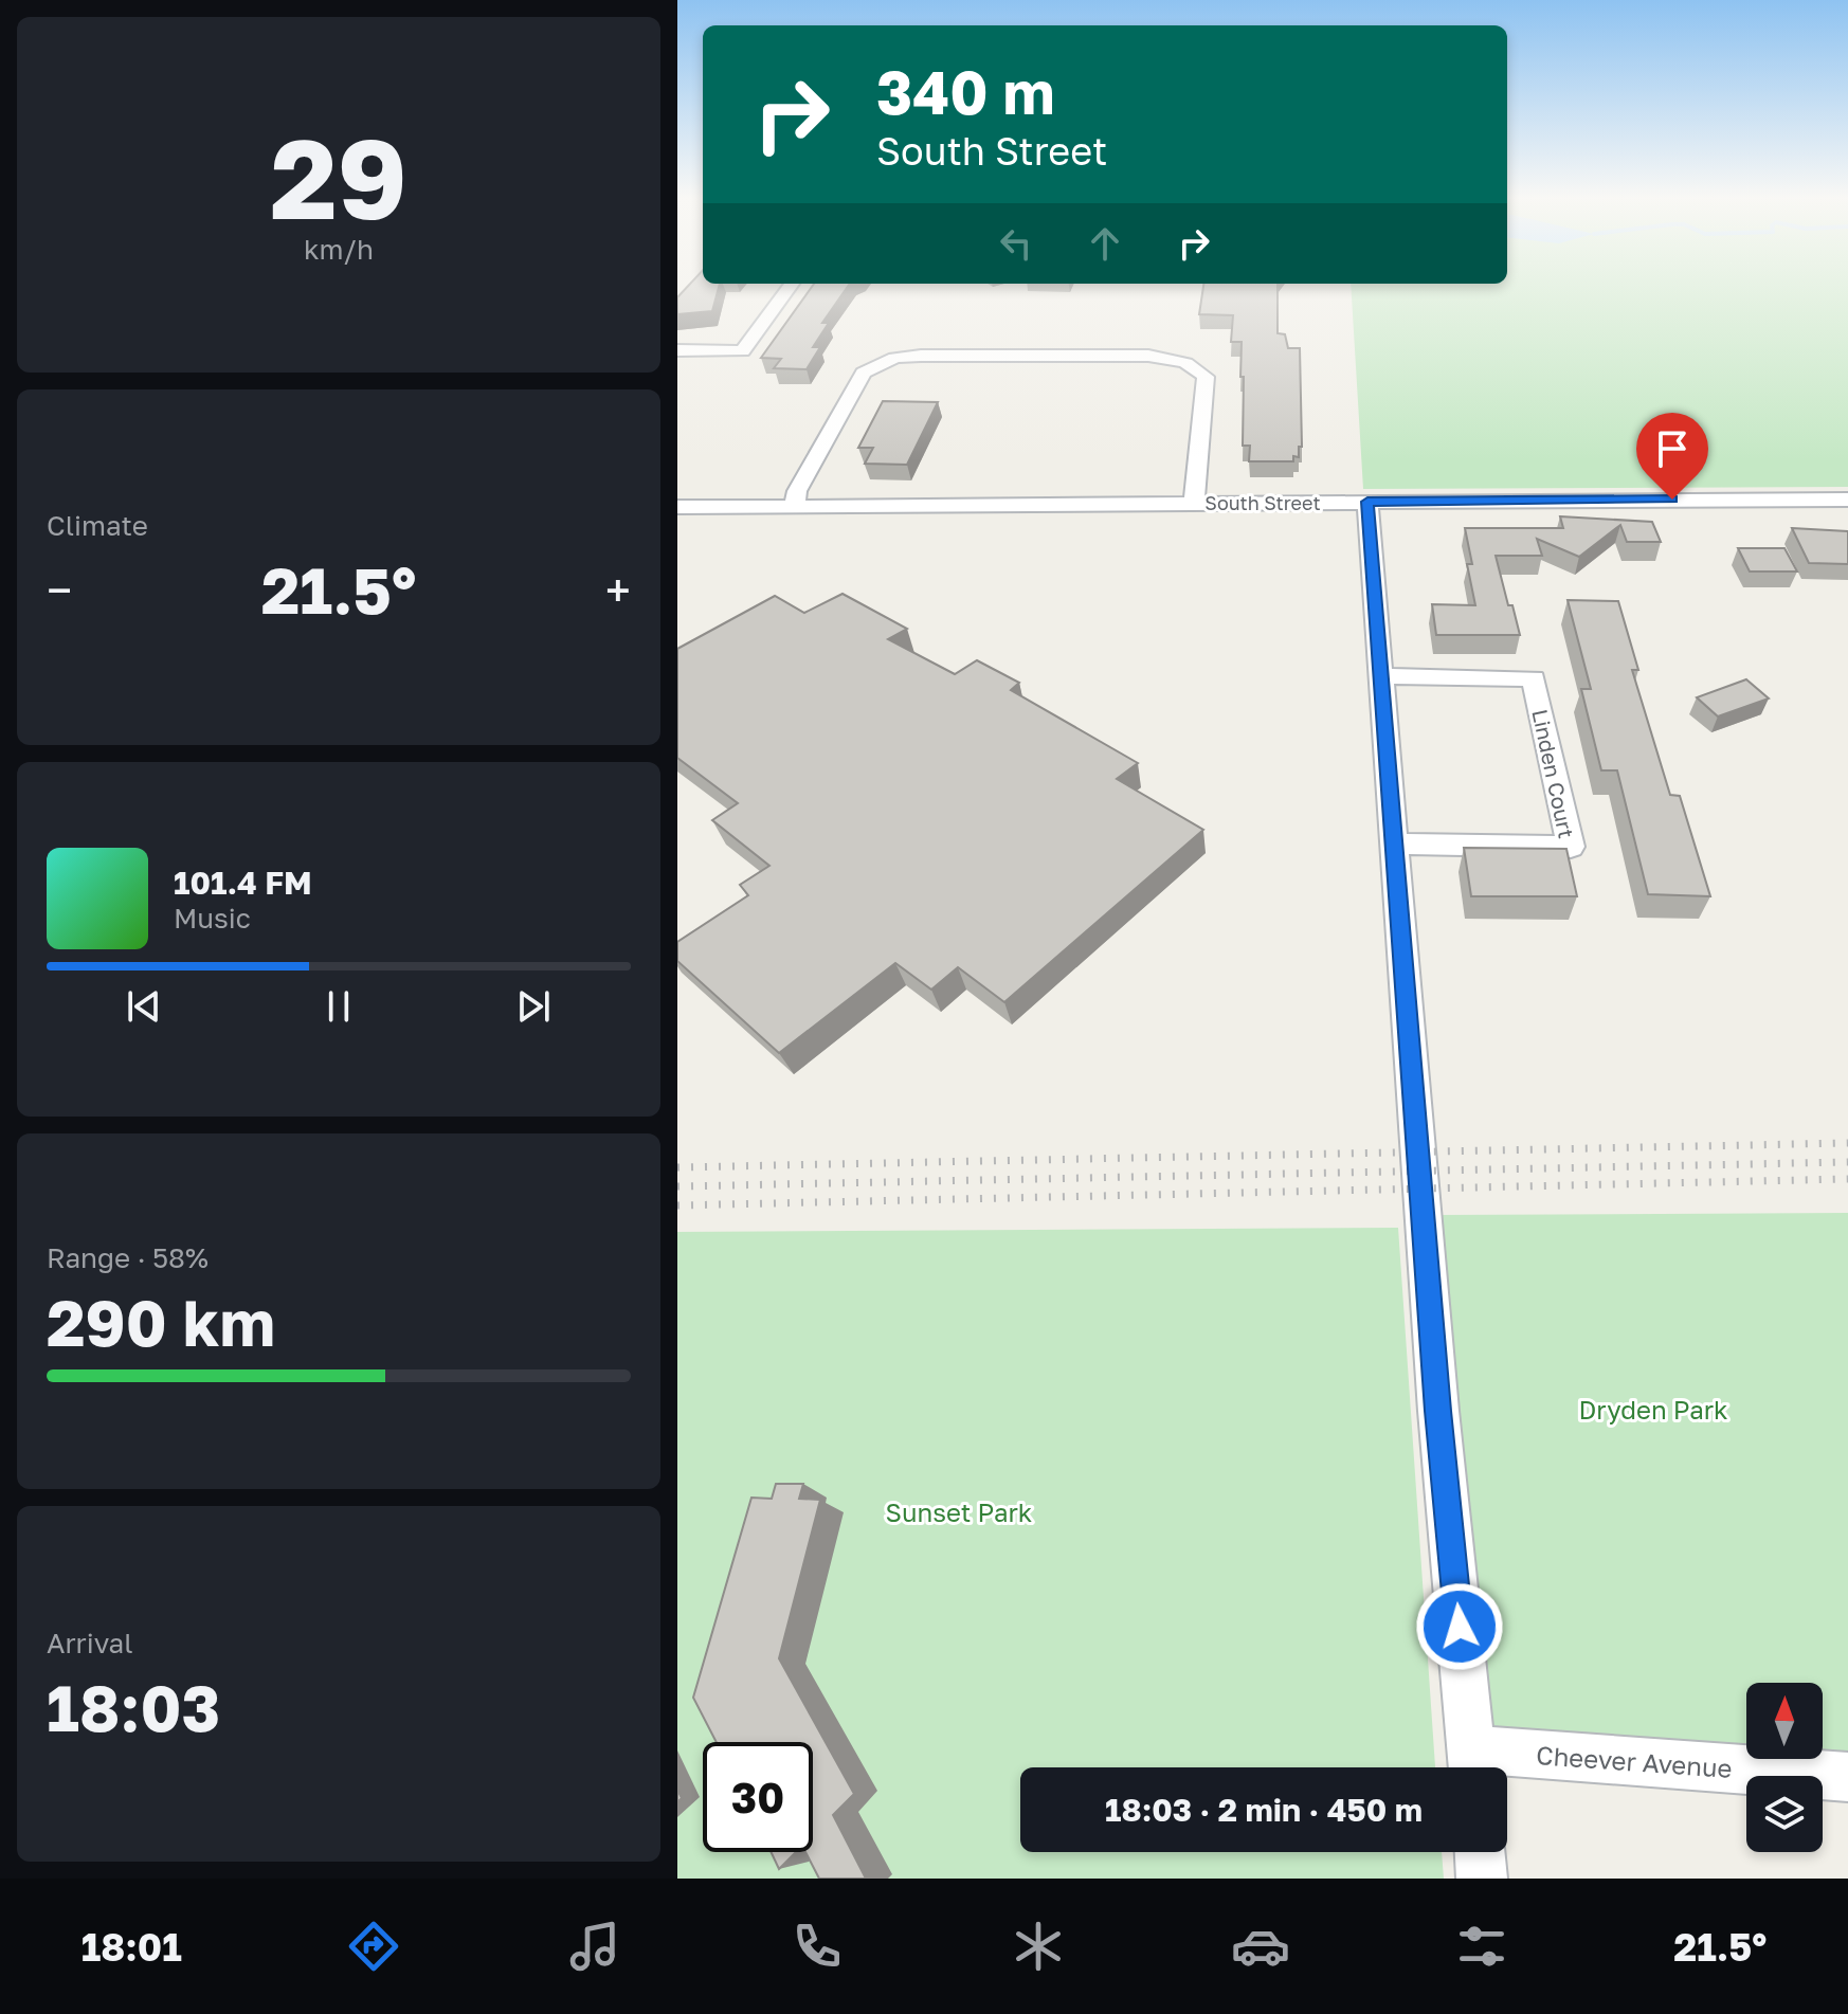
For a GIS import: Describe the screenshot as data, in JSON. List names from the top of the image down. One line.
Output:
{"streets":{"street":["South Street","Linden Court","Cheever Avenue"]},"parks":["Dryden Park","Sunset Park"],"north":"top","page":{"tile":[["29","km/h"],"Climate",["Range · 58%","290 km"],["Arrival","18:03"]],"turn":["340 m","South Street"],"heat":["−","21.5°","+"],"song":["101.4 FM","Music"],"limit":"30","trip":"18:03 · 2 min · 450 m","tabs":["18:01","21.5°"]}}
